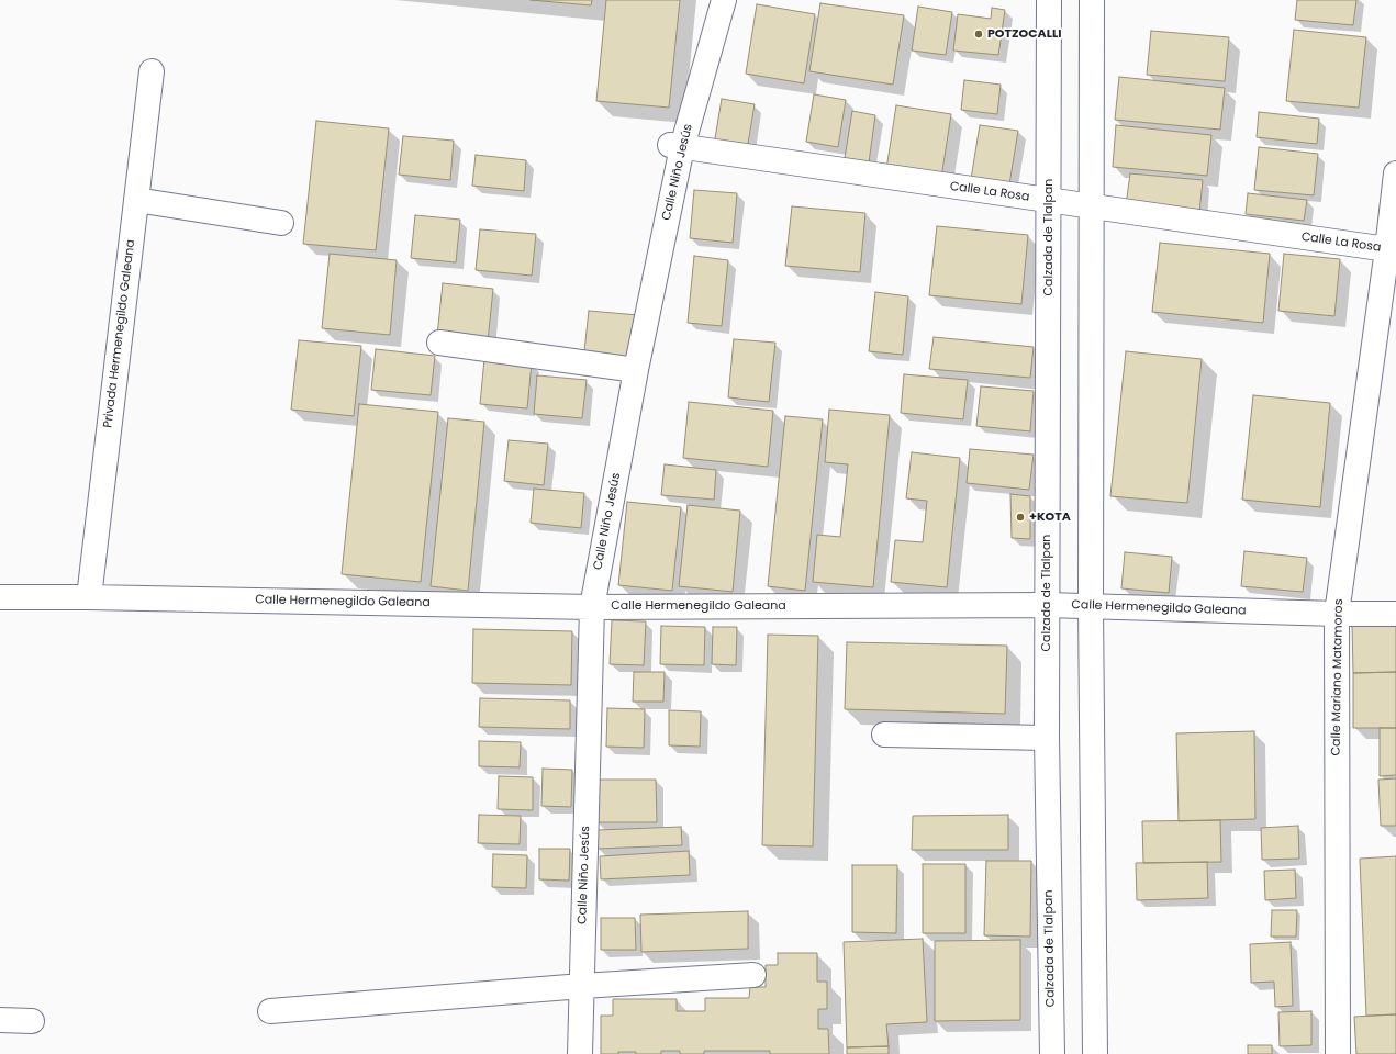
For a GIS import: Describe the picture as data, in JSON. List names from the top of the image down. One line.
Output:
{"streets":{"street":["Calle Niño Jesús","Calle La Rosa","Calzada de Tlalpan","Privada Hermenegildo Galeana","Calle Hermenegildo Galeana","Calle Mariano Matamoros"]},"crossings":[["Calle Niño Jesús","Calle La Rosa"],["Calle Niño Jesús","Calle Hermenegildo Galeana"],["Calle La Rosa","Calzada de Tlalpan"],["Calle La Rosa","Calle Mariano Matamoros"],["Calzada de Tlalpan","Calle Hermenegildo Galeana"],["Privada Hermenegildo Galeana","Calle Hermenegildo Galeana"],["Calle Hermenegildo Galeana","Calle Mariano Matamoros"]],"places":["POTZOCALLI","+KOTA"]}
